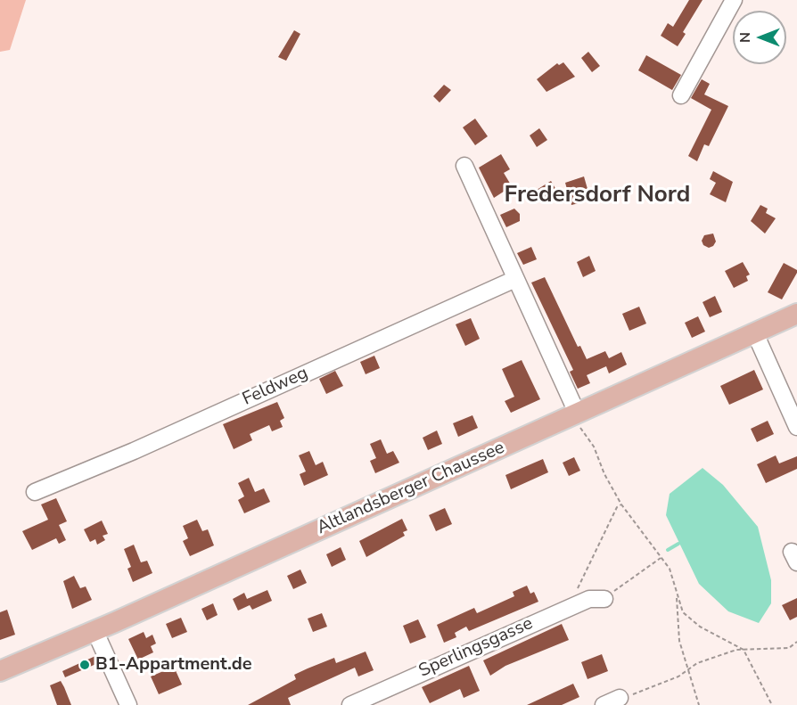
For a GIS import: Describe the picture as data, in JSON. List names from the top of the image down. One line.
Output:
{"streets":{"main road":["Altlandsberger Chaussee"],"street":["Feldweg","Sperlingsgasse"]},"districts":["Fredersdorf Nord"],"places":["B1-Appartment.de"],"north":"left"}
